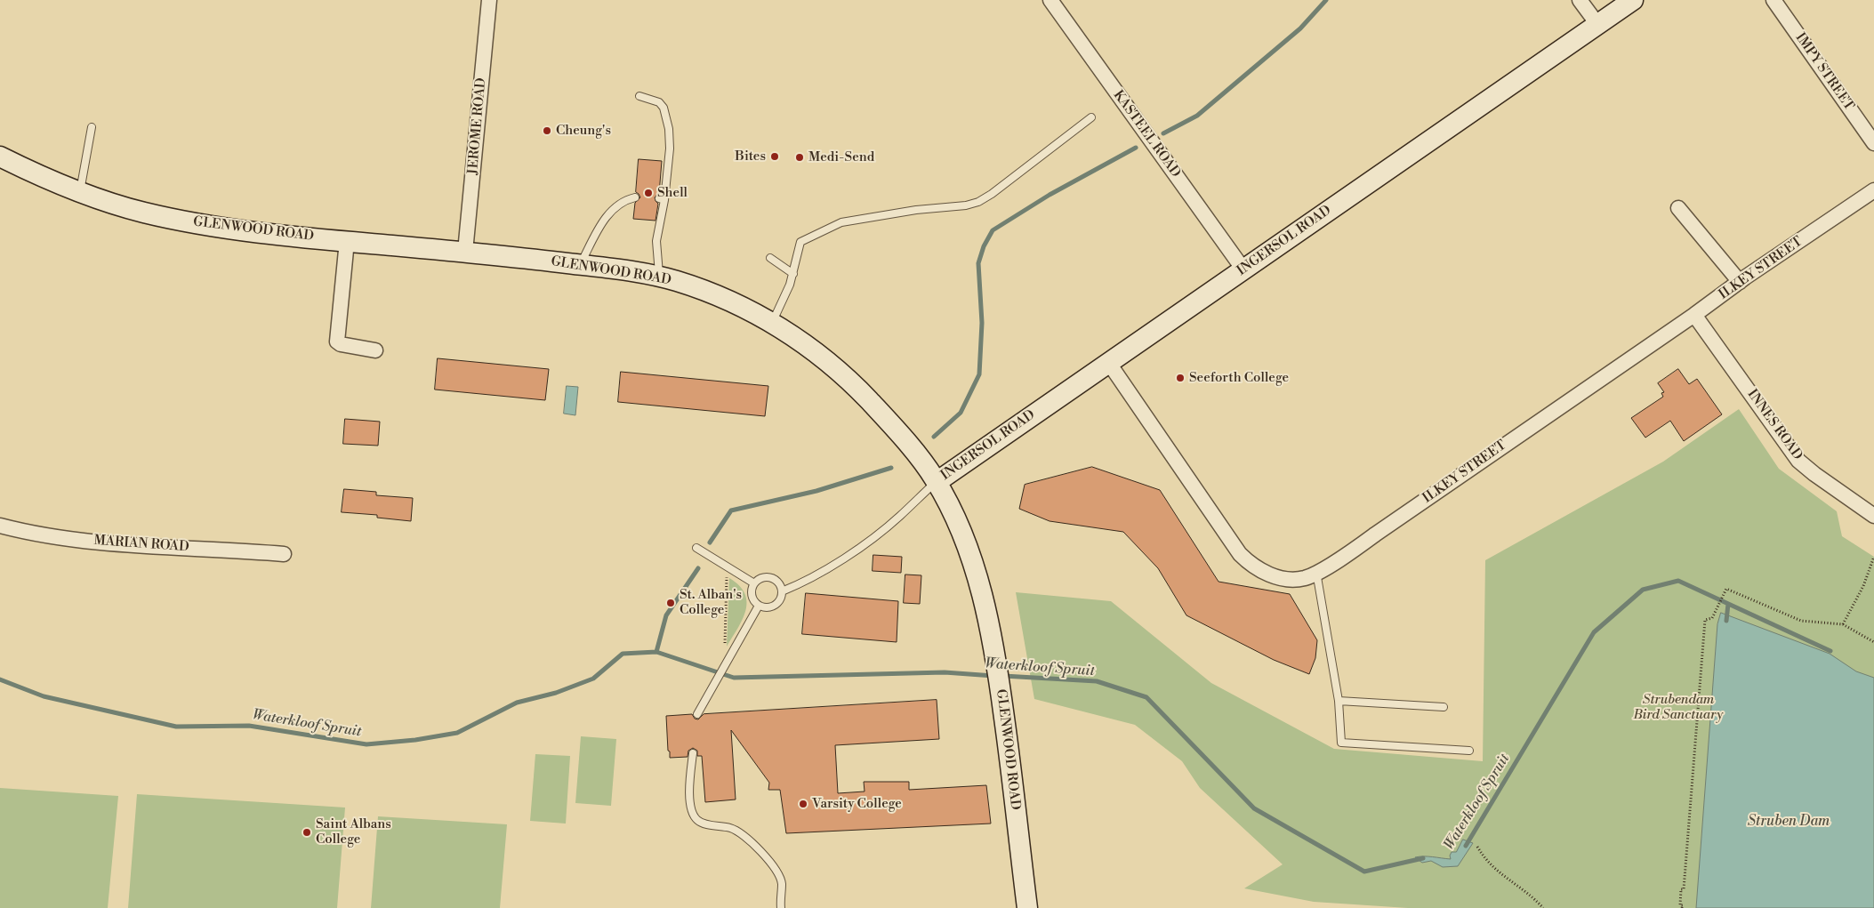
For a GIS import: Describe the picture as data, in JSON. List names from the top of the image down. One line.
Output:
{"streets":{"street":["IMPY STREET","JEROME ROAD","KASTEEL ROAD","GLENWOOD ROAD","INGERSOL ROAD","ILKEY STREET","INNES ROAD","MARIAN ROAD"]},"crossings":[["JEROME ROAD","GLENWOOD ROAD"],["KASTEEL ROAD","INGERSOL ROAD"],["GLENWOOD ROAD","INGERSOL ROAD"],["INGERSOL ROAD","ILKEY STREET"],["ILKEY STREET","INNES ROAD"]],"water":["Waterkloof Spruit","Struben Dam"],"parks":["Strubendam Bird Sanctuary"],"places":["Cheung's","Bites","Medi-Send","Shell","Seeforth College","St. Alban's College","Varsity College","Saint Albans College"]}
